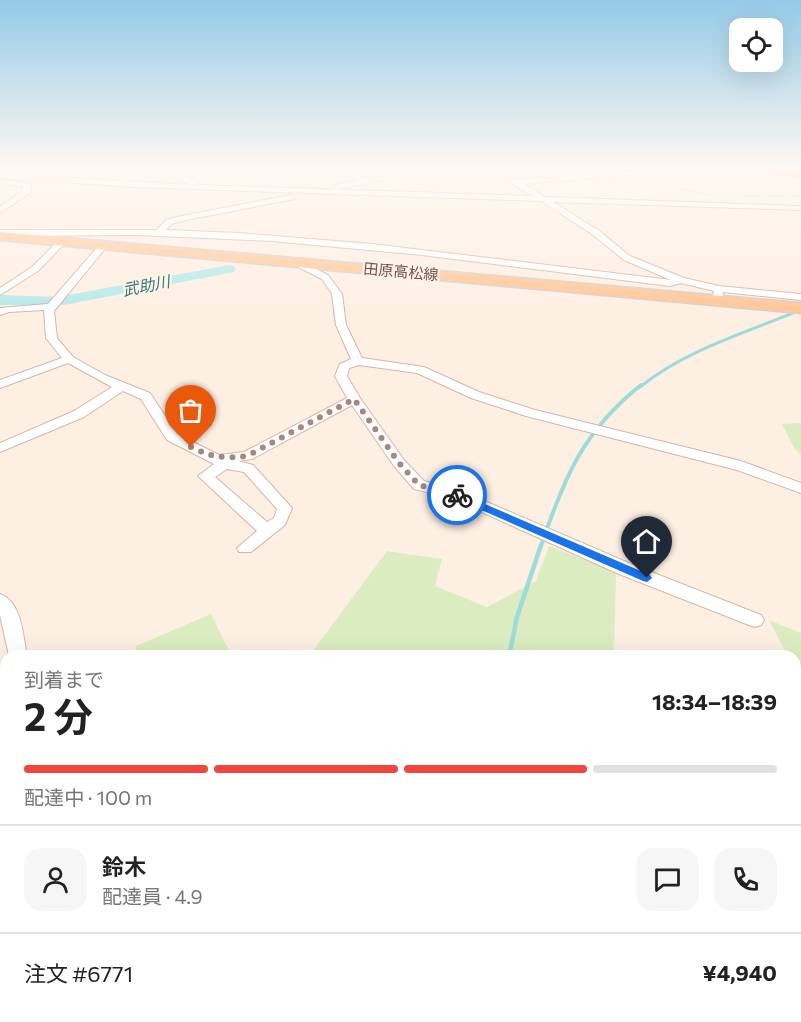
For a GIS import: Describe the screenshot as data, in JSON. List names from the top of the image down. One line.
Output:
{"streets":{"main road":["田原高松線"]},"water":["武助川"],"page":{"heading":["2 分","到着まで","18:34–18:39"],"panel":["鈴木","配達員 · 4.9","注文 #6771","¥4,940"],"bar":"配達中 · 100 m"}}
